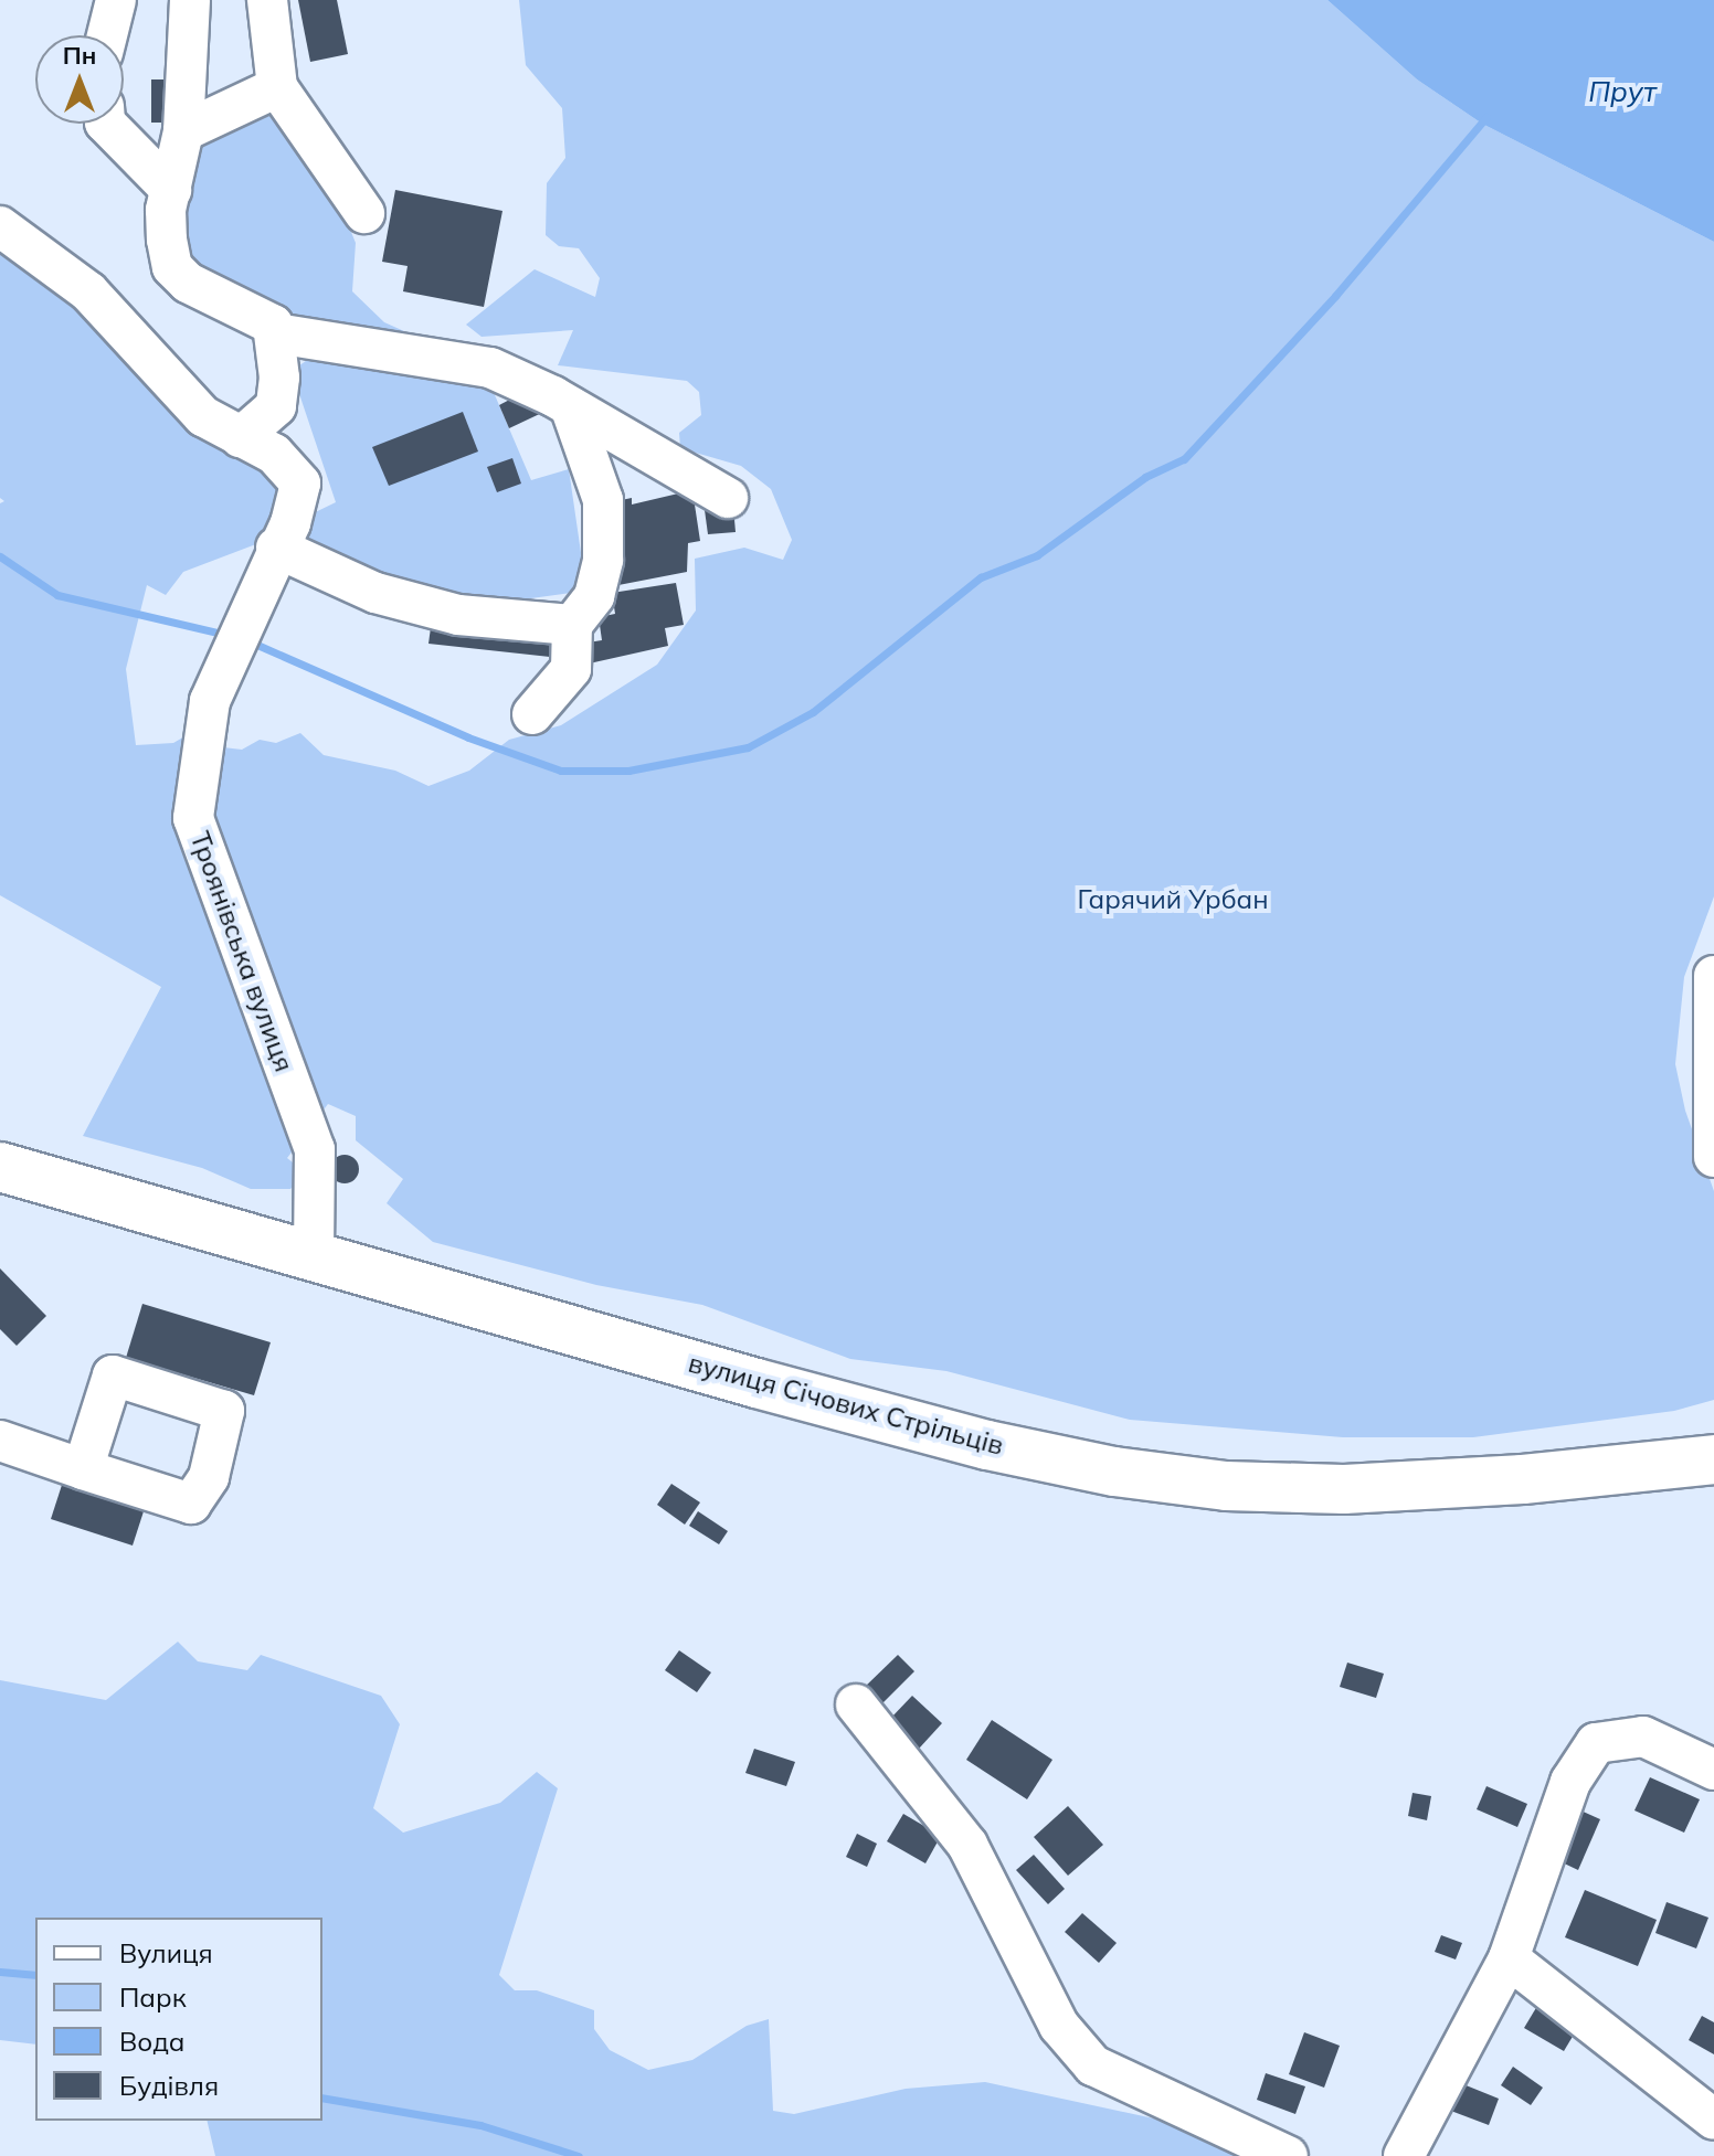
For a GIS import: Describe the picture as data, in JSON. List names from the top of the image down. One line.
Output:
{"streets":{"main road":["вулиця Січових Стрільців"],"street":["Троянівська вулиця"]},"crossings":[["Троянівська вулиця","вулиця Січових Стрільців"]],"water":["Прут"],"parks":["Гарячий Урбан"],"legend":["Вулиця","Парк","Вода","Будівля"],"north":"top"}
